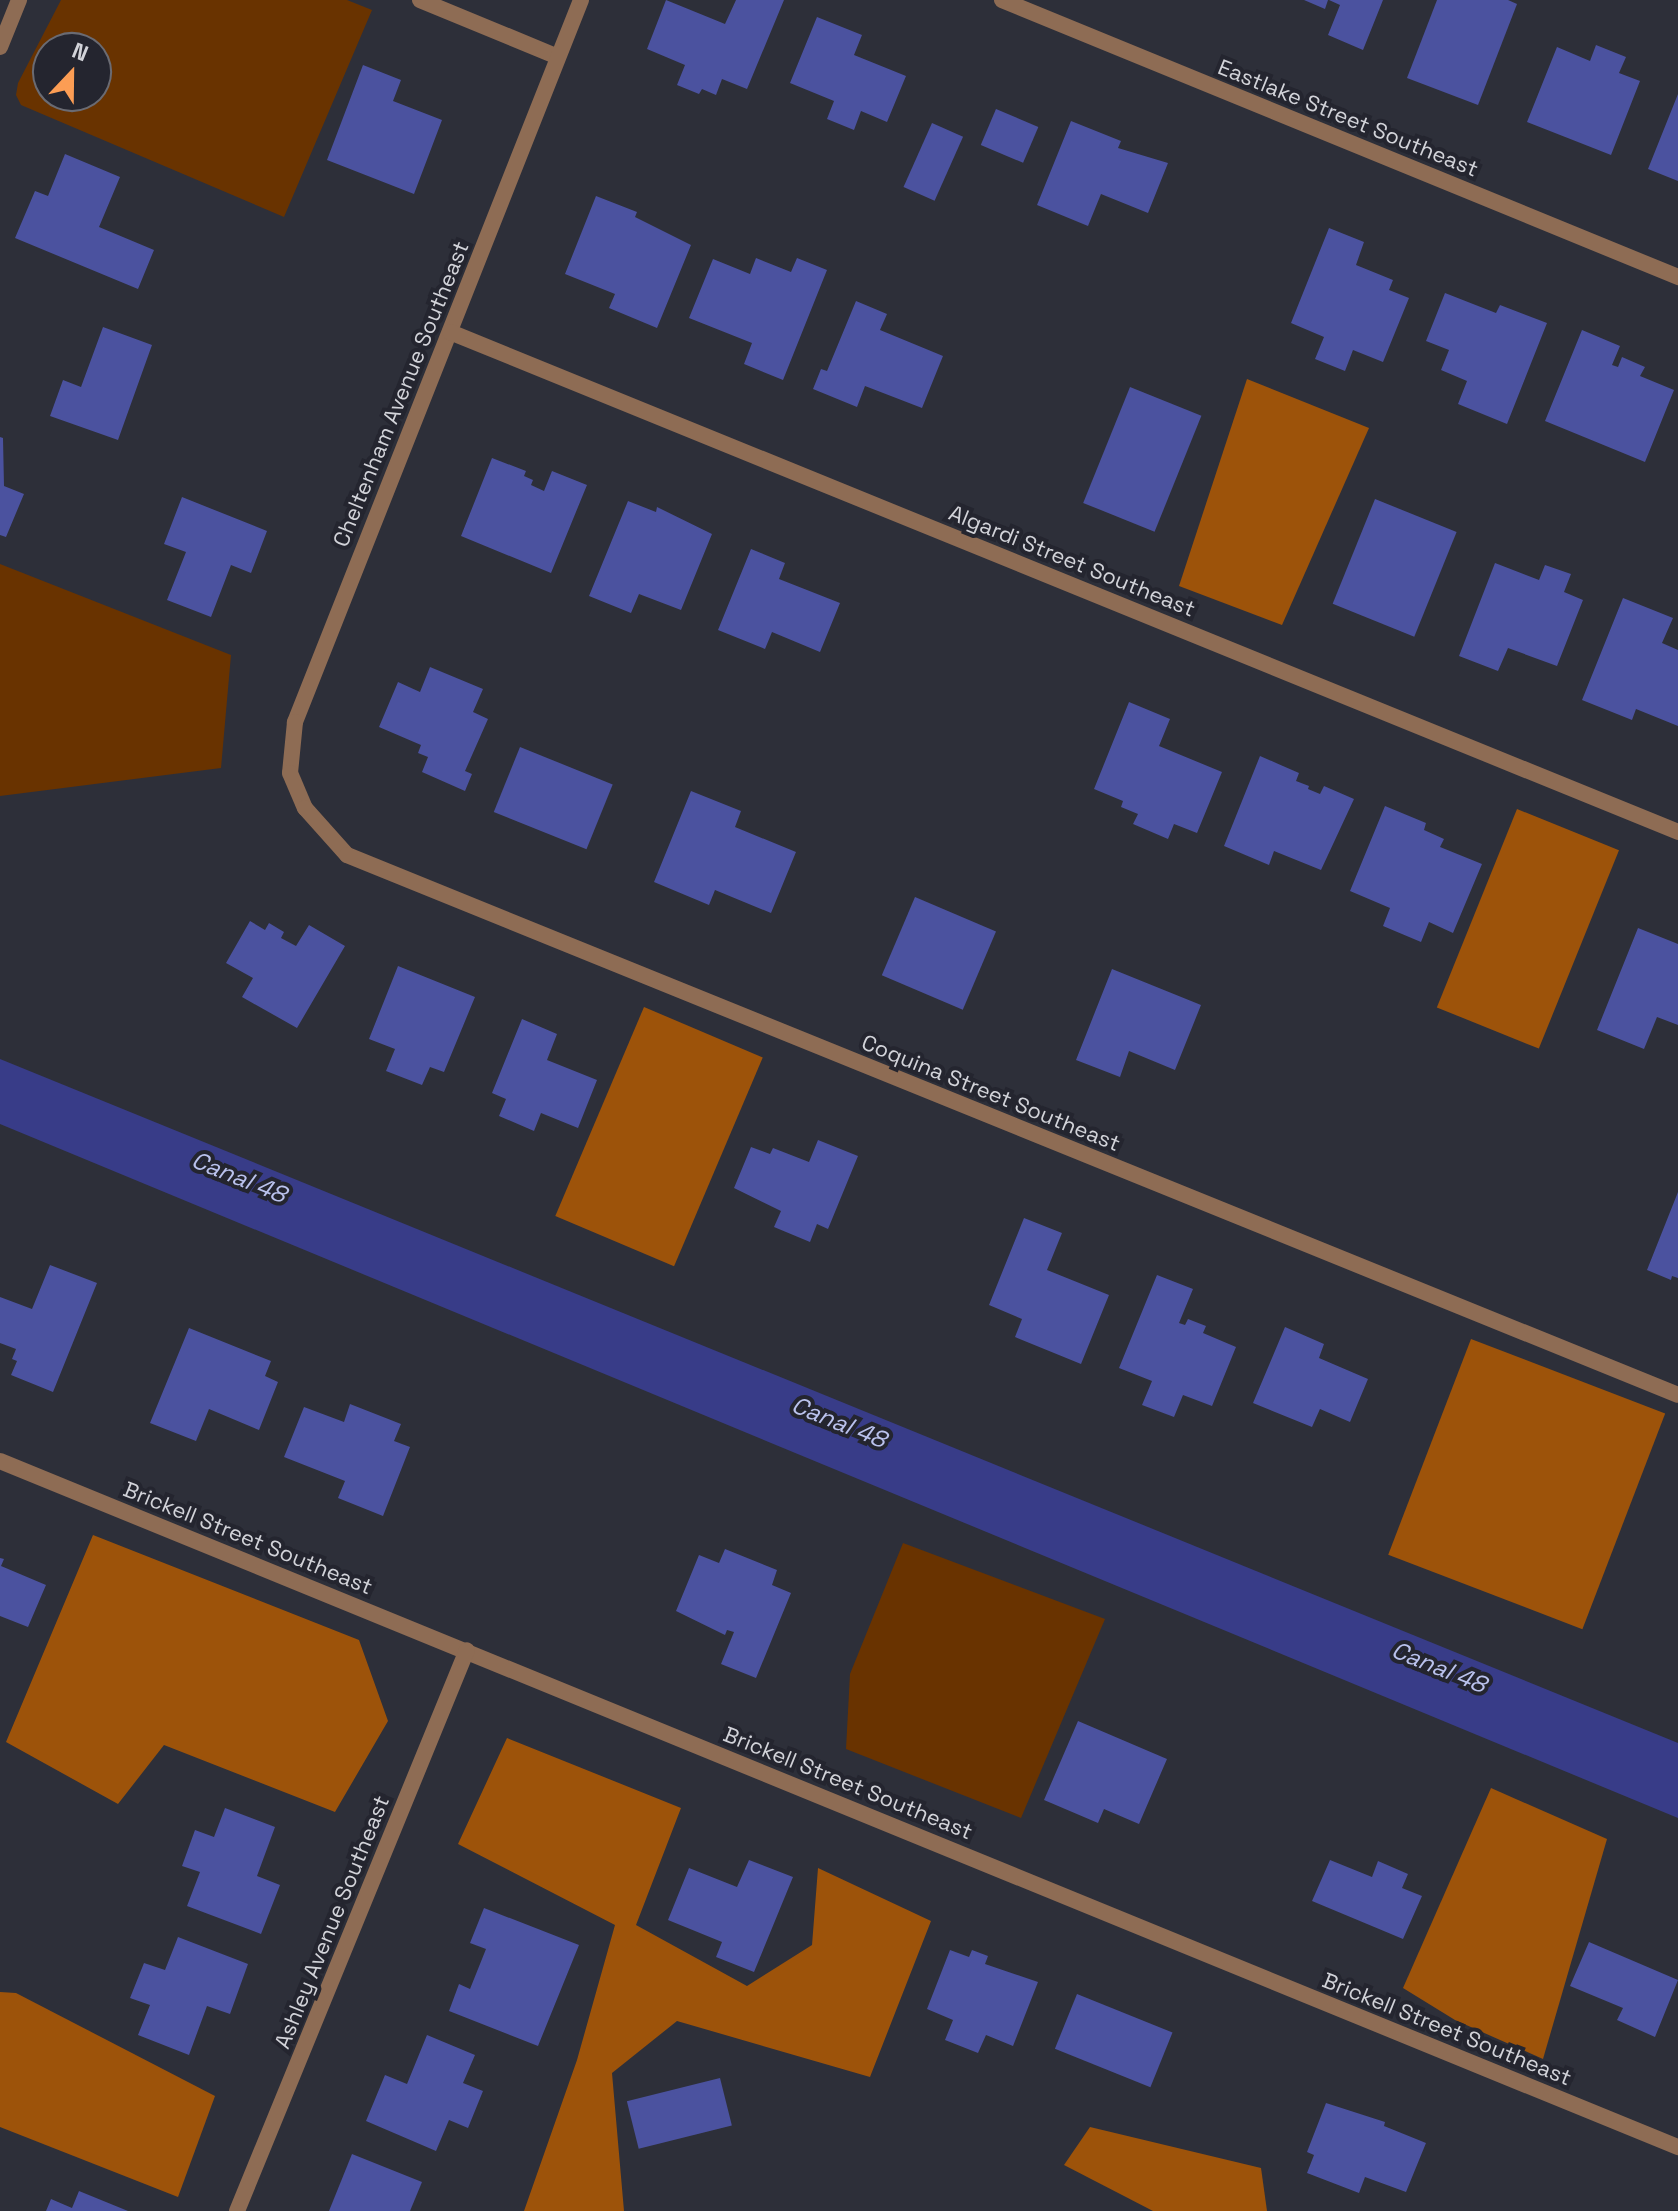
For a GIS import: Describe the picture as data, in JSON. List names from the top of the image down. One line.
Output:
{"streets":{"street":["Eastlake Street Southeast","Cheltenham Avenue Southeast","Algardi Street Southeast","Coquina Street Southeast","Brickell Street Southeast","Ashley Avenue Southeast"]},"crossings":[["Cheltenham Avenue Southeast","Algardi Street Southeast"],["Cheltenham Avenue Southeast","Coquina Street Southeast"],["Brickell Street Southeast","Ashley Avenue Southeast"]],"water":["Canal 48"],"north":"top"}
